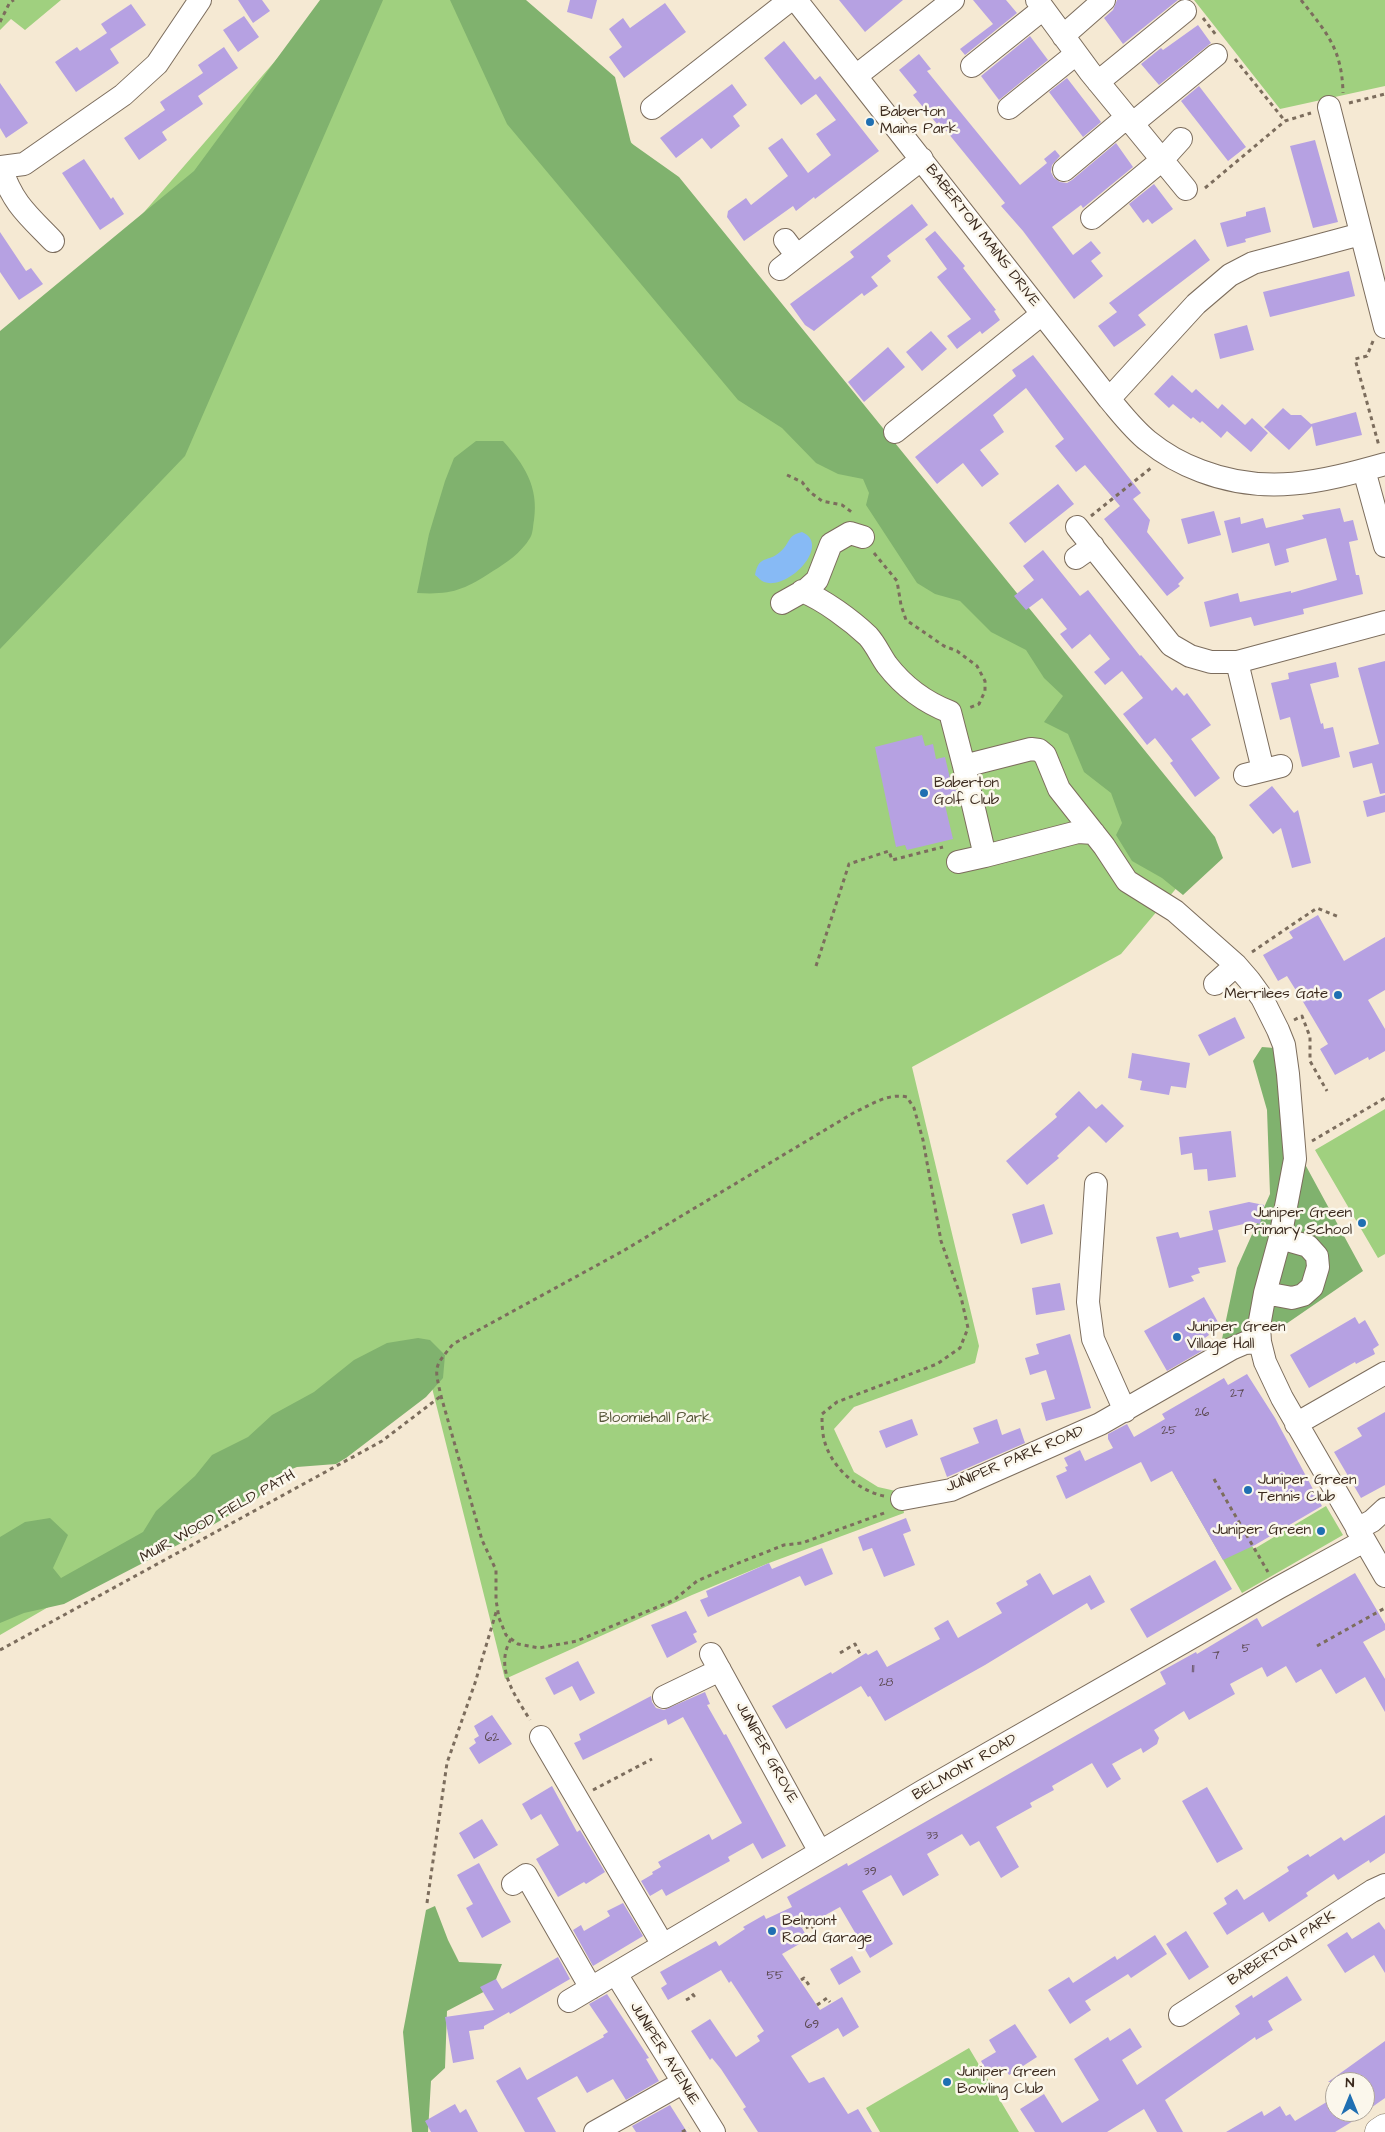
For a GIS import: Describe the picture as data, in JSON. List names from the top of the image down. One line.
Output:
{"streets":{"street":["BABERTON MAINS DRIVE","JUNIPER PARK ROAD","JUNIPER GROVE","BELMONT ROAD","BABERTON PARK","JUNIPER AVENUE"],"path":["MUIR WOOD FIELD PATH"]},"crossings":[["JUNIPER GROVE","BELMONT ROAD"],["BELMONT ROAD","JUNIPER AVENUE"]],"parks":["Bloomiehall Park"],"places":["Baberton Mains Park","Baberton Golf Club","Merrilees Gate","Juniper Green Primary School","Juniper Green Village Hall","Juniper Green Tennis Club","Juniper Green","Belmont Road Garage","Juniper Green Bowling Club"],"house_numbers":["27","26","25","5","7","11","28","62","33","39","55","69"],"north":"top"}
